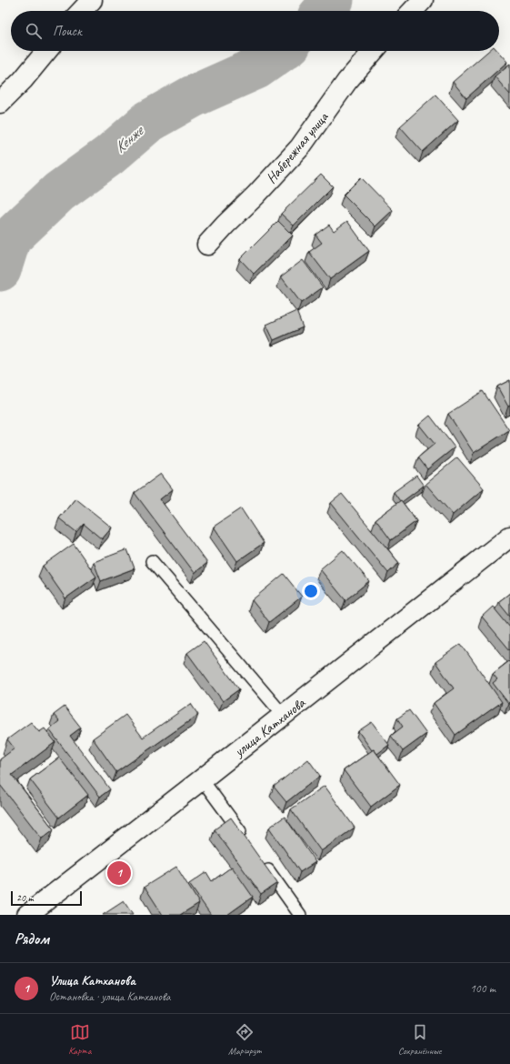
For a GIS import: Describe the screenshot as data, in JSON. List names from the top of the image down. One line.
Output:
{"streets":{"street":["Набережная улица","улица Катханова"]},"water":["Кенже"],"scale_bar":"20 m","page":{"search":"Поиск","pins":"1","scale":"20 m","heading":"Рядом","list":[{"mark":"1","name":"Улица Катханова","note":"Остановка · улица Катханова","value":"100 m"}],"nav":["Карта","Маршрут","Сохранённые"]}}
